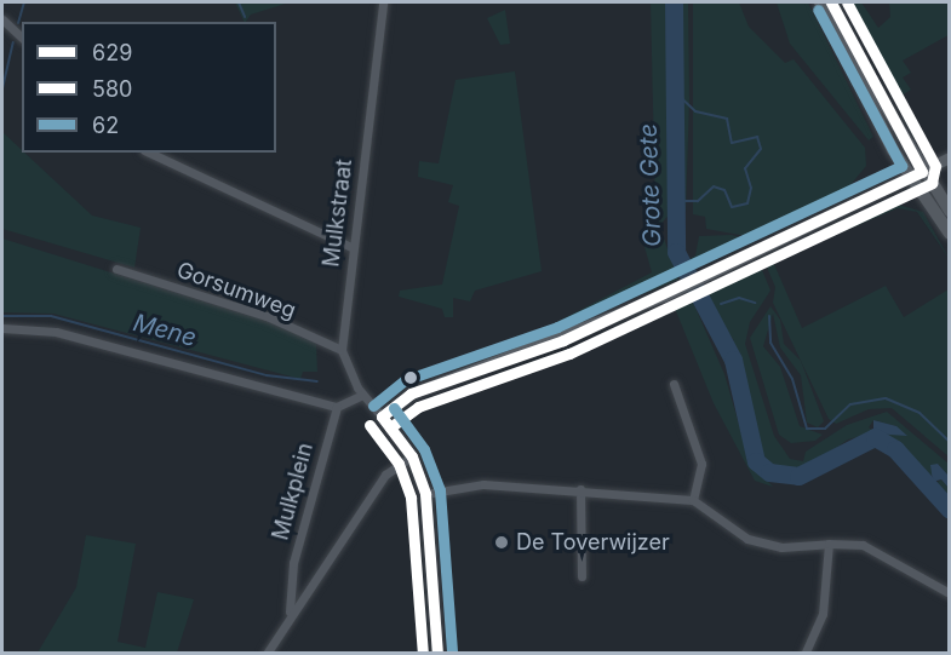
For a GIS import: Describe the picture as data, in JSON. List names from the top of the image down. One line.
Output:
{"streets":{"street":["Mulkstraat","Gorsumweg","Mulkplein"]},"crossings":[["Mulkstraat","Gorsumweg"]],"water":["Grote Gete","Mene"],"places":["De Toverwijzer"],"lines":["transit line 629","transit line 580","transit line 62"],"legend":["629","580","62"]}
